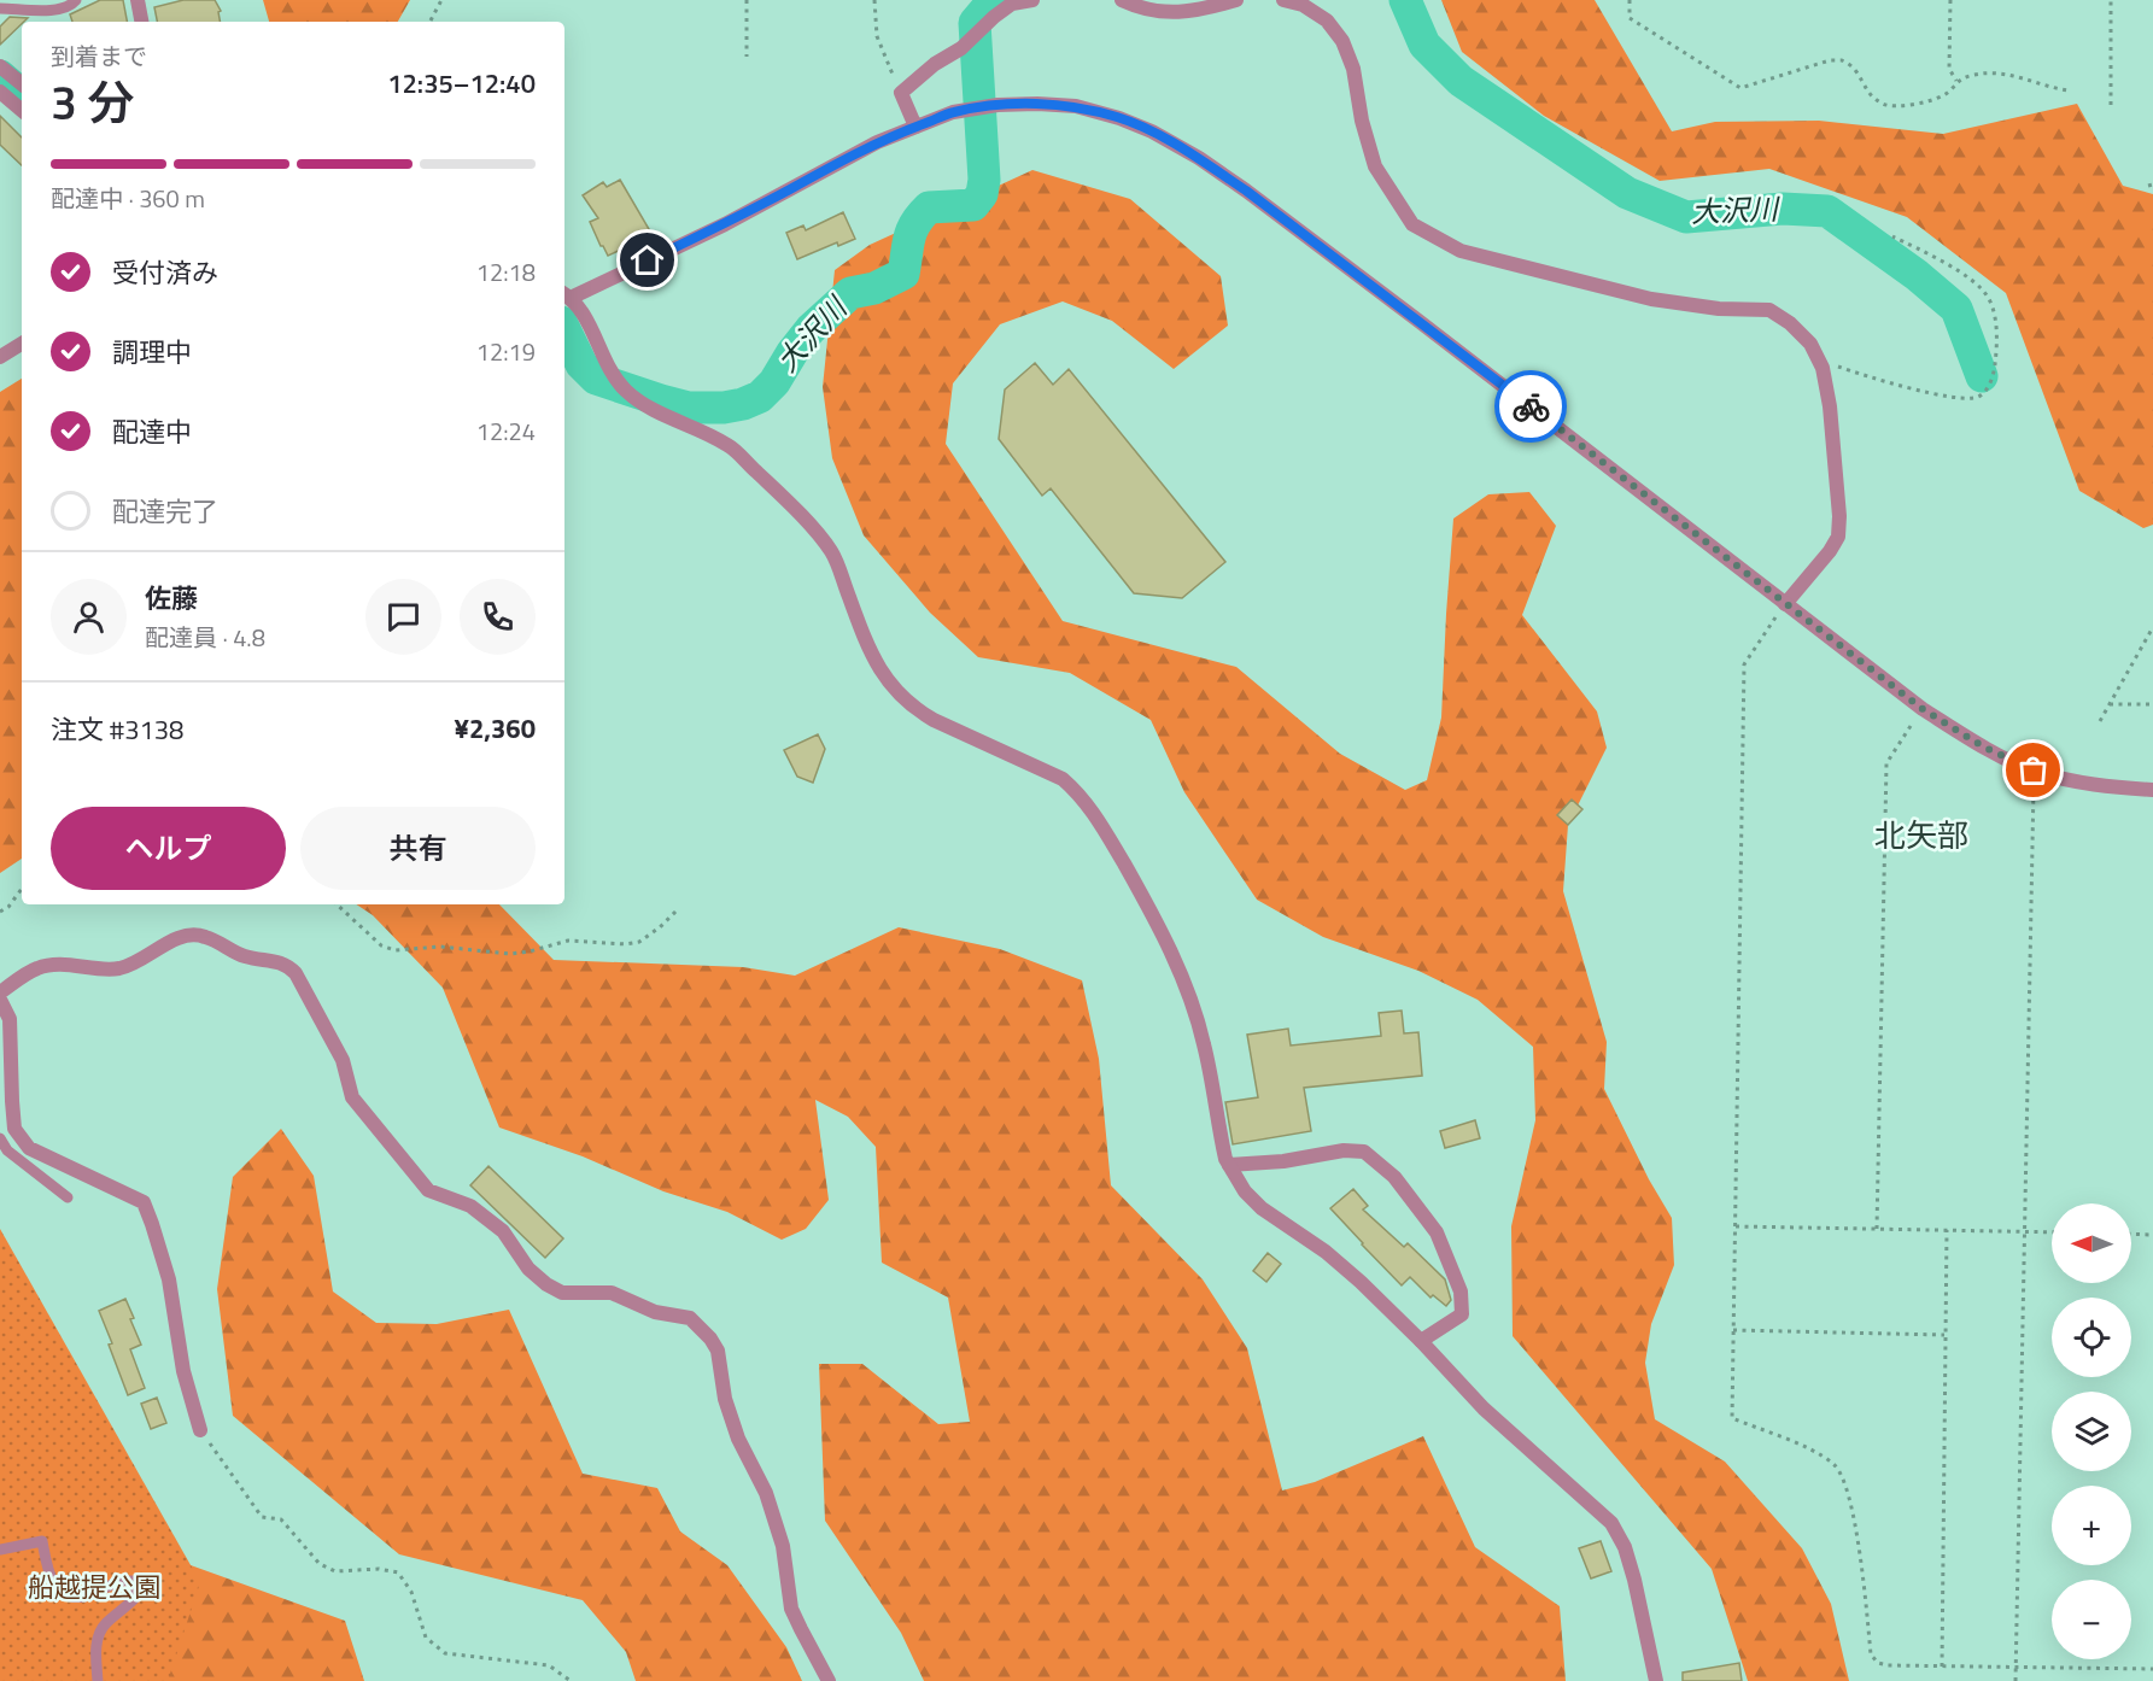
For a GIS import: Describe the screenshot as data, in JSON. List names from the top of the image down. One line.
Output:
{"districts":["北矢部"],"water":["大沢川"],"parks":["船越提公園"],"north":"left","page":{"heading":["3 分","到着まで","12:35–12:40"],"panel":["佐藤","配達員 · 4.8","注文 #3138","¥2,360"],"bar":"配達中 · 360 m","list":[["受付済み","12:18"],["調理中","12:19"],["配達中","12:24"],"配達完了"],"buttons":["ヘルプ","共有"],"map_buttons":["+","−"]}}
